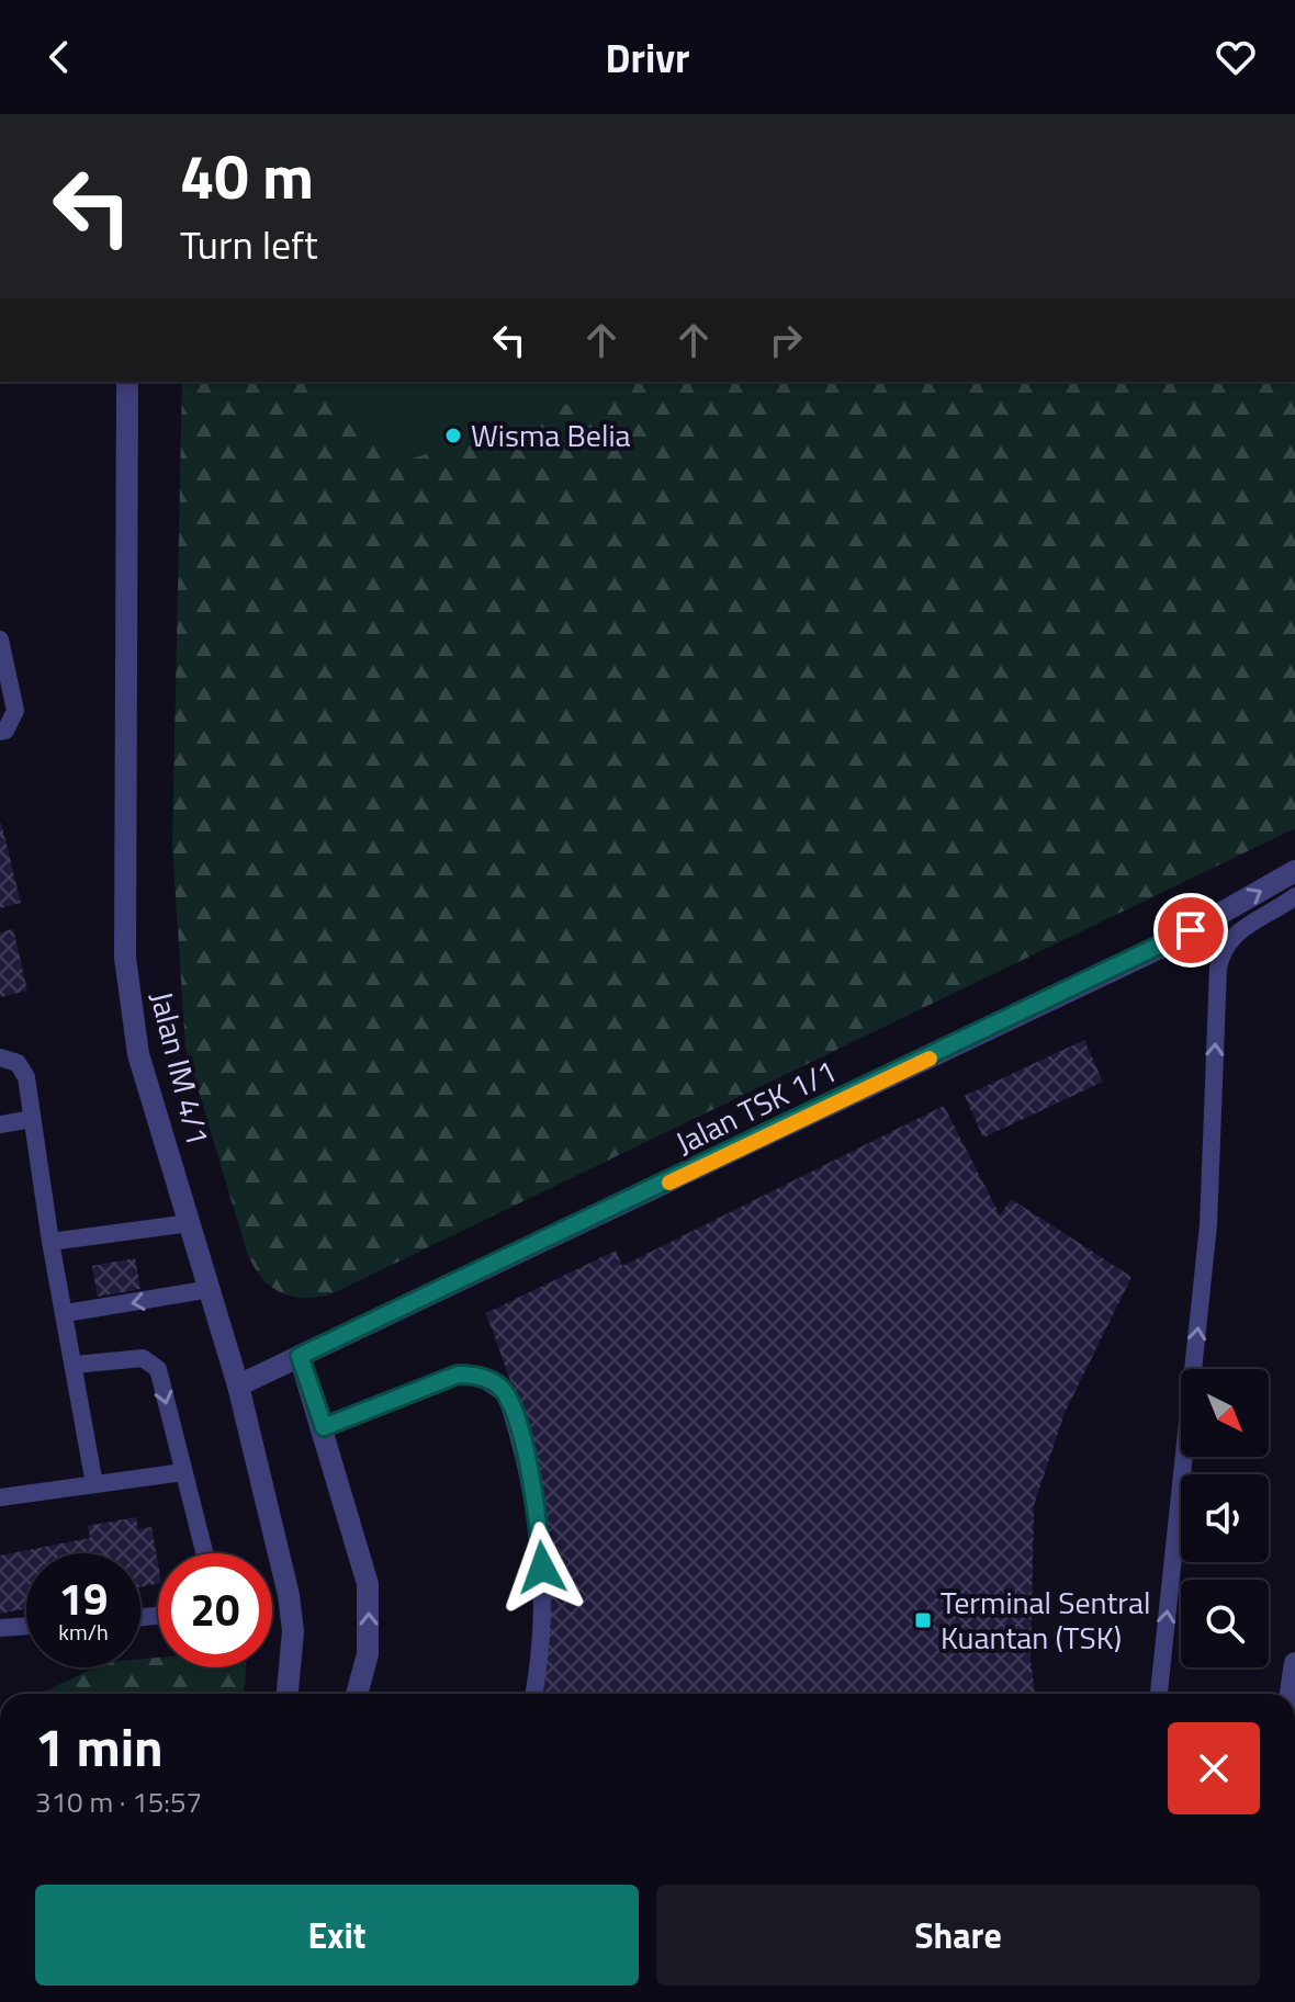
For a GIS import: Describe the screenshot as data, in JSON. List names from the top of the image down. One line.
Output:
{"streets":{"street":["Jalan IM 4/1","Jalan TSK 1/1"]},"crossings":[["Jalan IM 4/1","Jalan TSK 1/1"]],"one_way":["Jalan TSK 1/1"],"places":{"other":["Wisma Belia"],"transit":["Terminal Sentral Kuantan (TSK)"]},"north":"bottom right","page":{"header":"Drivr","turn":["40 m","Turn left"],"speed":"19 km/h","limit":"20","heading":["1 min","310 m · 15:57"],"buttons":["Exit","Share"]}}
